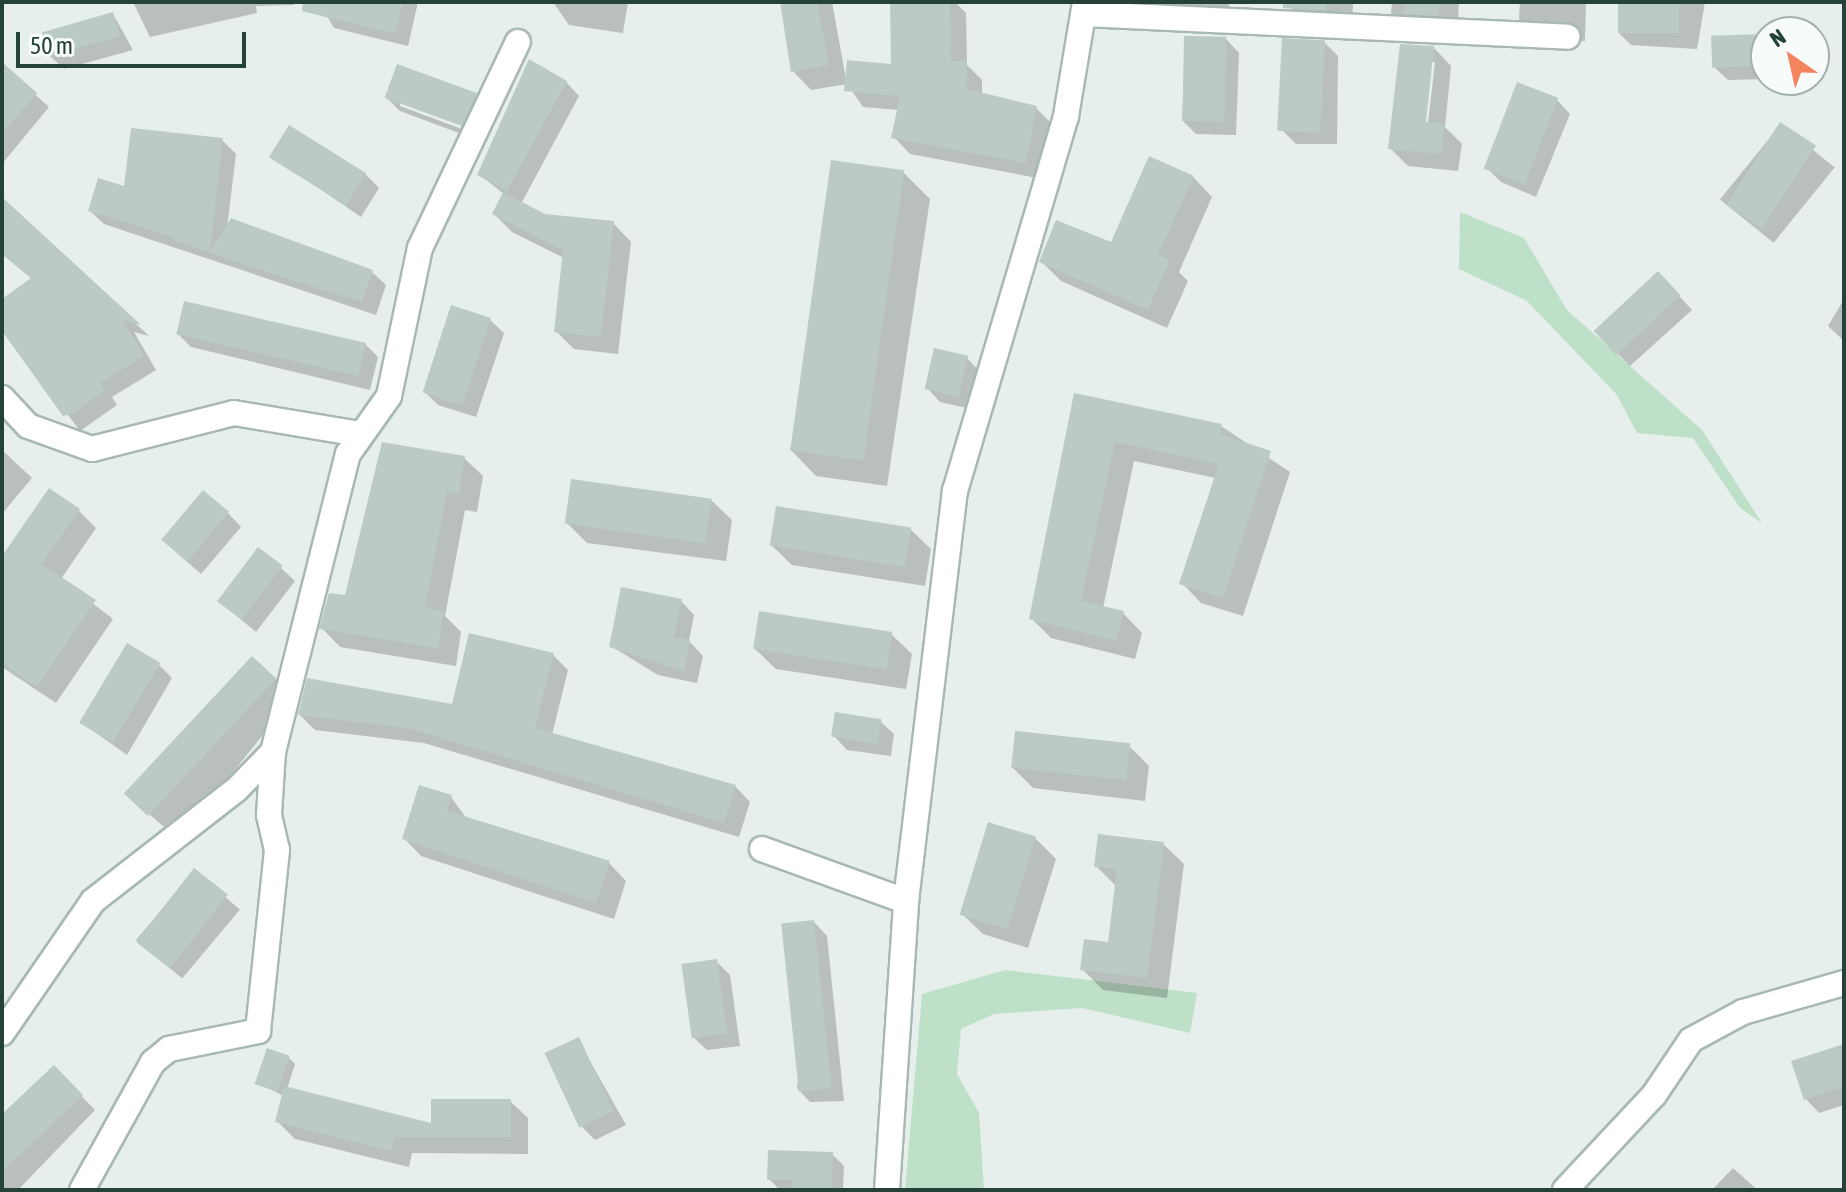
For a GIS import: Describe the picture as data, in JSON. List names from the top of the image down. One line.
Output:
{"scale_bar":"50 m","north":"top left"}
